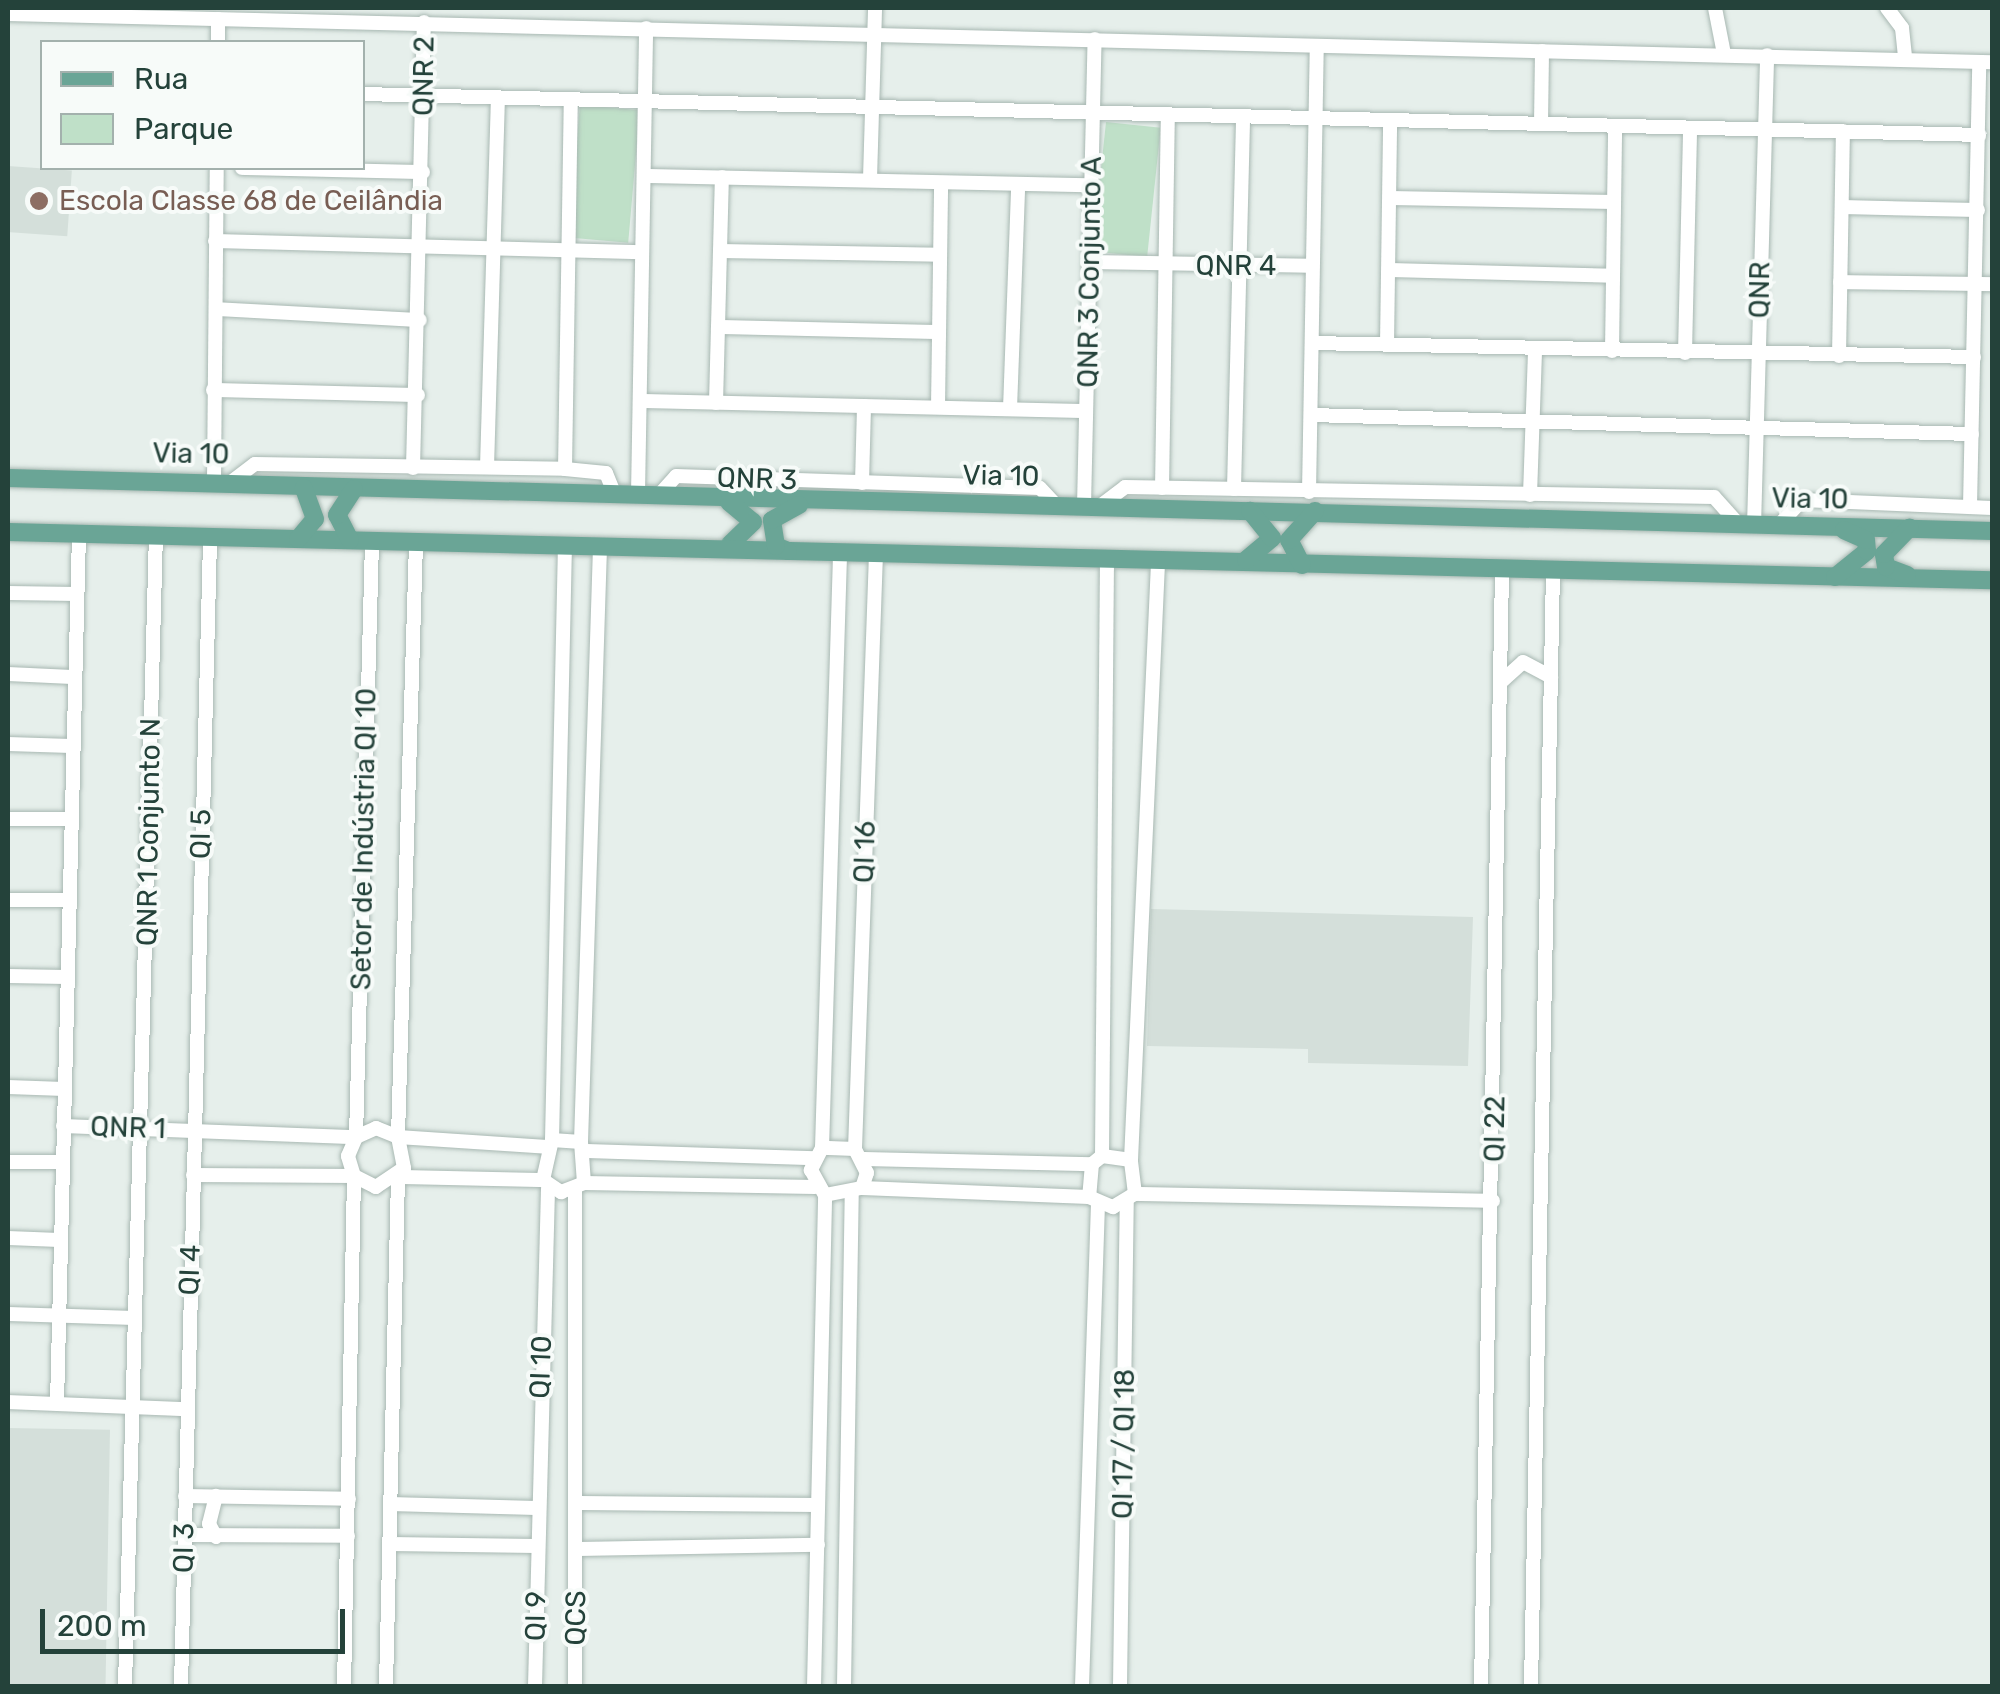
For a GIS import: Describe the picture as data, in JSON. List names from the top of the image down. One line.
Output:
{"streets":{"main road":["Via 10"],"street":["QNR 2","QNR 4","QNR 3 Conjunto A","QNR","QNR 3","QNR 1 Conjunto N","QI 5","Setor de Indústria QI 10","QI 16","QNR 1","QI 22","QI 4","QI 10","QI 17 / QI 18","QI 3","QI 9","QCS"]},"crossings":[["QNR 2","QNR 3 Conjunto A"],["QNR 3 Conjunto A","Via 10"],["QNR","Via 10"],["Via 10","QNR 3"],["QNR 1 Conjunto N","QNR 1"],["QI 5","QNR 1"],["QI 5","QI 4"],["Setor de Indústria QI 10","QNR 1"],["QNR 1","QI 4"],["QI 4","QI 3"],["QI 10","QI 9"]],"places":["Escola Classe 68 de Ceilândia"],"legend":["Rua","Parque"],"scale_bar":"200 m"}
